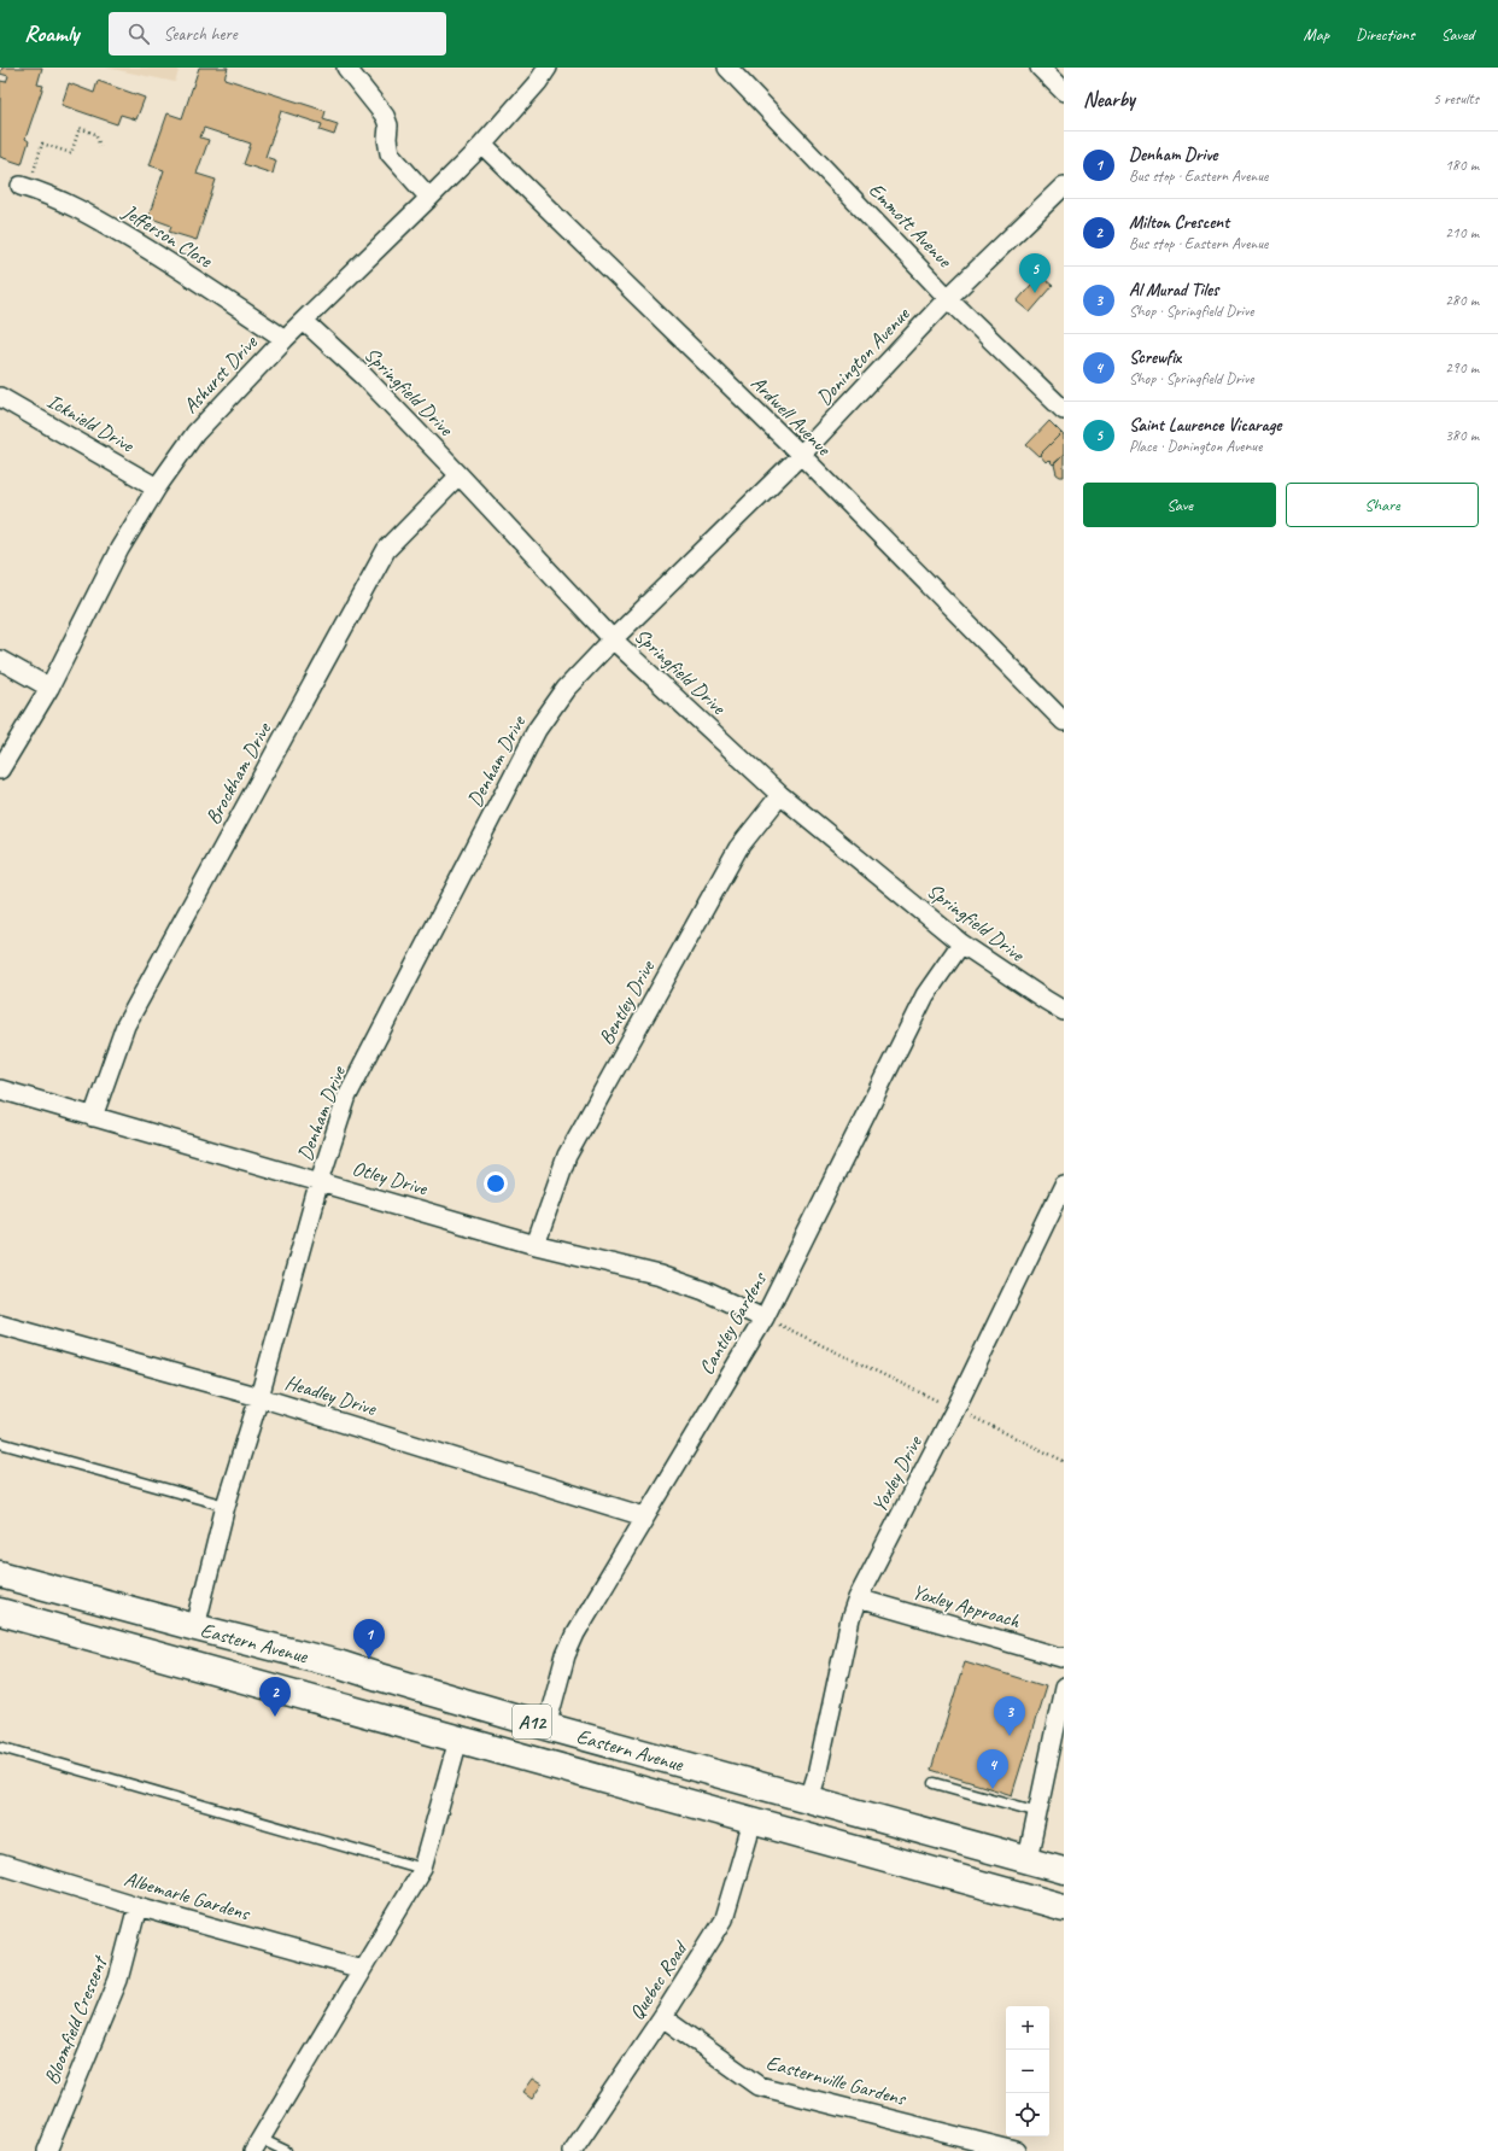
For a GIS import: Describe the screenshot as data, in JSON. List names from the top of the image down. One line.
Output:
{"streets":{"highway":["Eastern Avenue","A12"],"street":["Emmott Avenue","Jefferson Close","Donington Avenue","Ashurst Drive","Springfield Drive","Ardwell Avenue","Icknield Drive","Denham Drive","Brockham Drive","Bentley Drive","Otley Drive","Cantley Gardens","Headley Drive","Yoxley Drive","Yoxley Approach","Albemarle Gardens","Quebec Road","Bloomfield Crescent","Easternville Gardens"]},"crossings":[["Emmott Avenue","Donington Avenue"],["Jefferson Close","Ashurst Drive"],["Donington Avenue","Springfield Drive"],["Donington Avenue","Ardwell Avenue"],["Donington Avenue","Denham Drive"],["Ashurst Drive","Springfield Drive"],["Ashurst Drive","Ardwell Avenue"],["Ashurst Drive","Icknield Drive"],["Springfield Drive","Denham Drive"],["Springfield Drive","Brockham Drive"],["Springfield Drive","Bentley Drive"],["Springfield Drive","Cantley Gardens"],["Denham Drive","Otley Drive"],["Denham Drive","Headley Drive"],["Denham Drive","Eastern Avenue"],["Brockham Drive","Otley Drive"],["Bentley Drive","Otley Drive"],["Otley Drive","Cantley Gardens"],["Cantley Gardens","Headley Drive"],["Cantley Gardens","Eastern Avenue"],["Yoxley Drive","Yoxley Approach"],["Yoxley Drive","Eastern Avenue"],["Eastern Avenue","Quebec Road"],["Albemarle Gardens","Bloomfield Crescent"],["Quebec Road","Easternville Gardens"]],"page":{"header":"Roamly","search":"Search here","nav":["Map","Directions","Saved"],"heading":["Nearby","5 results"],"list":[{"mark":"1","name":"Denham Drive","note":"Bus stop · Eastern Avenue","value":"180 m"},{"mark":"2","name":"Milton Crescent","note":"Bus stop · Eastern Avenue","value":"210 m"},{"mark":"3","name":"Al Murad Tiles","note":"Shop · Springfield Drive","value":"280 m"},{"mark":"4","name":"Screwfix","note":"Shop · Springfield Drive","value":"290 m"},{"mark":"5","name":"Saint Laurence Vicarage","note":"Place · Donington Avenue","value":"380 m"}],"pins":["5","1","2","3","4"],"buttons":["Save","Share"],"map_buttons":["+","−"]}}
